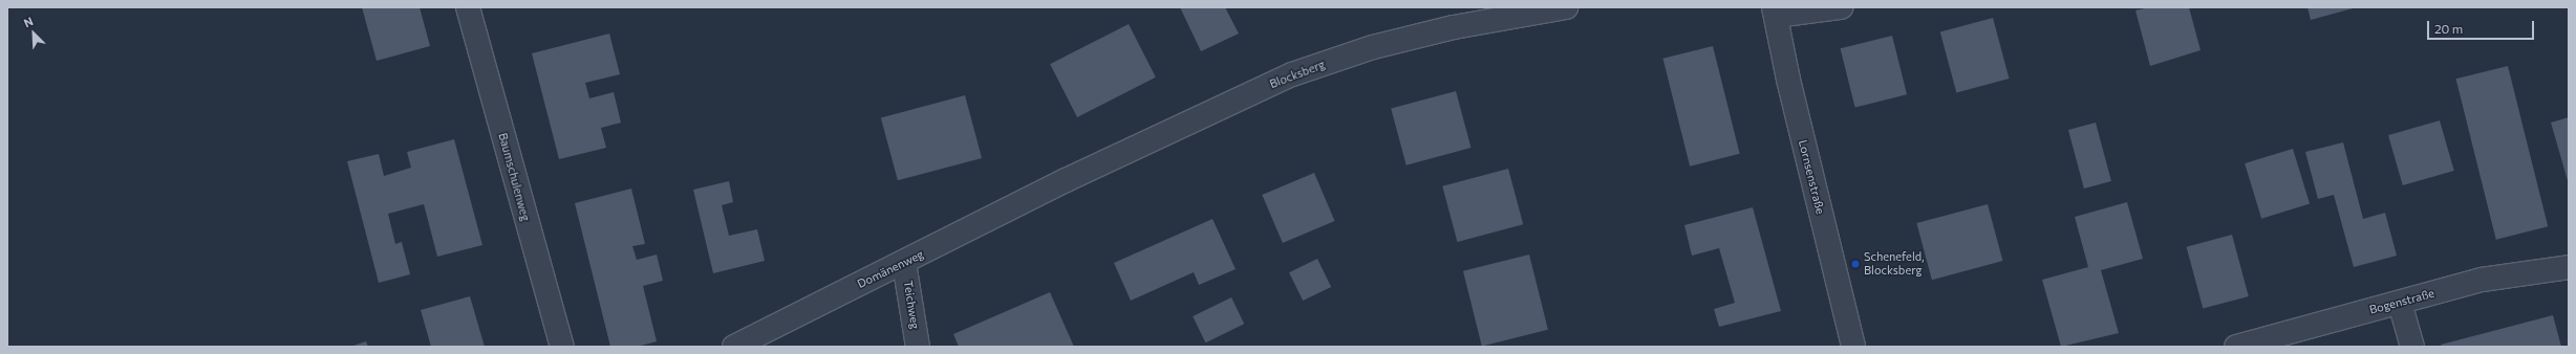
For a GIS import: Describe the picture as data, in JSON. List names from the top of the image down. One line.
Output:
{"streets":{"street":["Blocksberg","Baumschulenweg","Lornsenstraße","Domänenweg","Bogenstraße","Teichweg"]},"crossings":[["Blocksberg","Domänenweg"],["Domänenweg","Teichweg"]],"places":["Schenefeld, Blocksberg"],"scale_bar":"20 m","north":"top left"}
